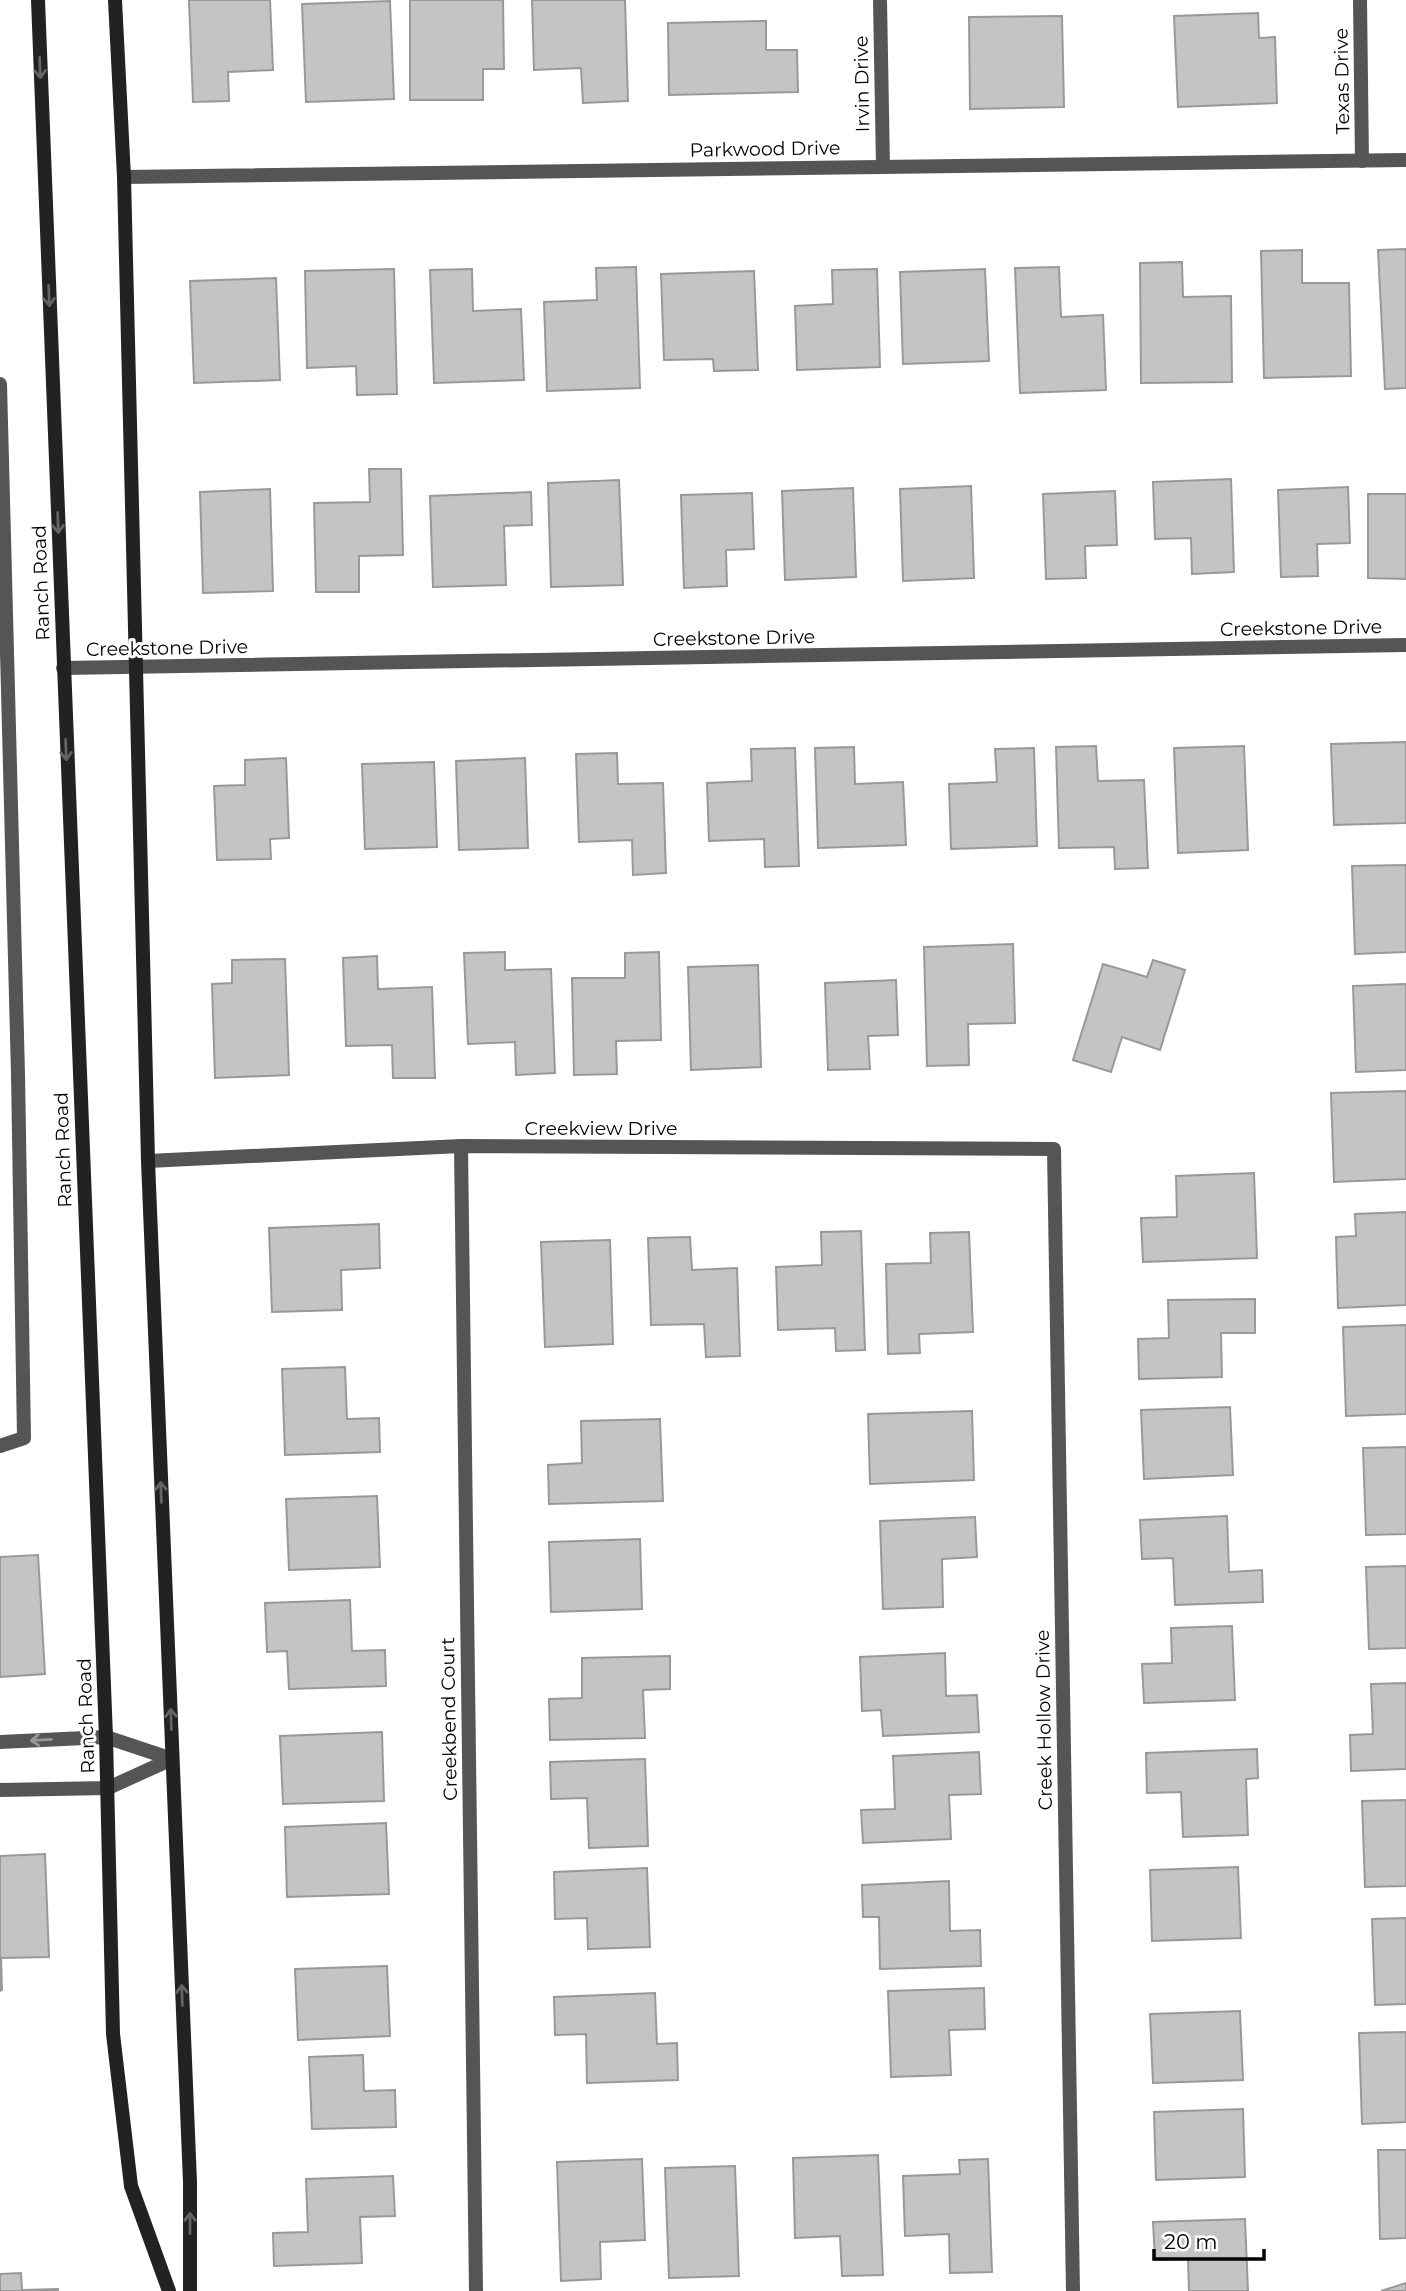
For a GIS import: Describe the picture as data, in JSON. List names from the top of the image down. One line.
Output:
{"streets":{"main road":["Ranch Road"],"street":["Texas Drive","Irvin Drive","Parkwood Drive","Creekstone Drive","Creekview Drive","Creekbend Court","Creek Hollow Drive"]},"crossings":[["Texas Drive","Parkwood Drive"],["Irvin Drive","Parkwood Drive"],["Ranch Road","Creekstone Drive"],["Creekview Drive","Creekbend Court"],["Creekview Drive","Creek Hollow Drive"]],"scale_bar":"20 m"}
